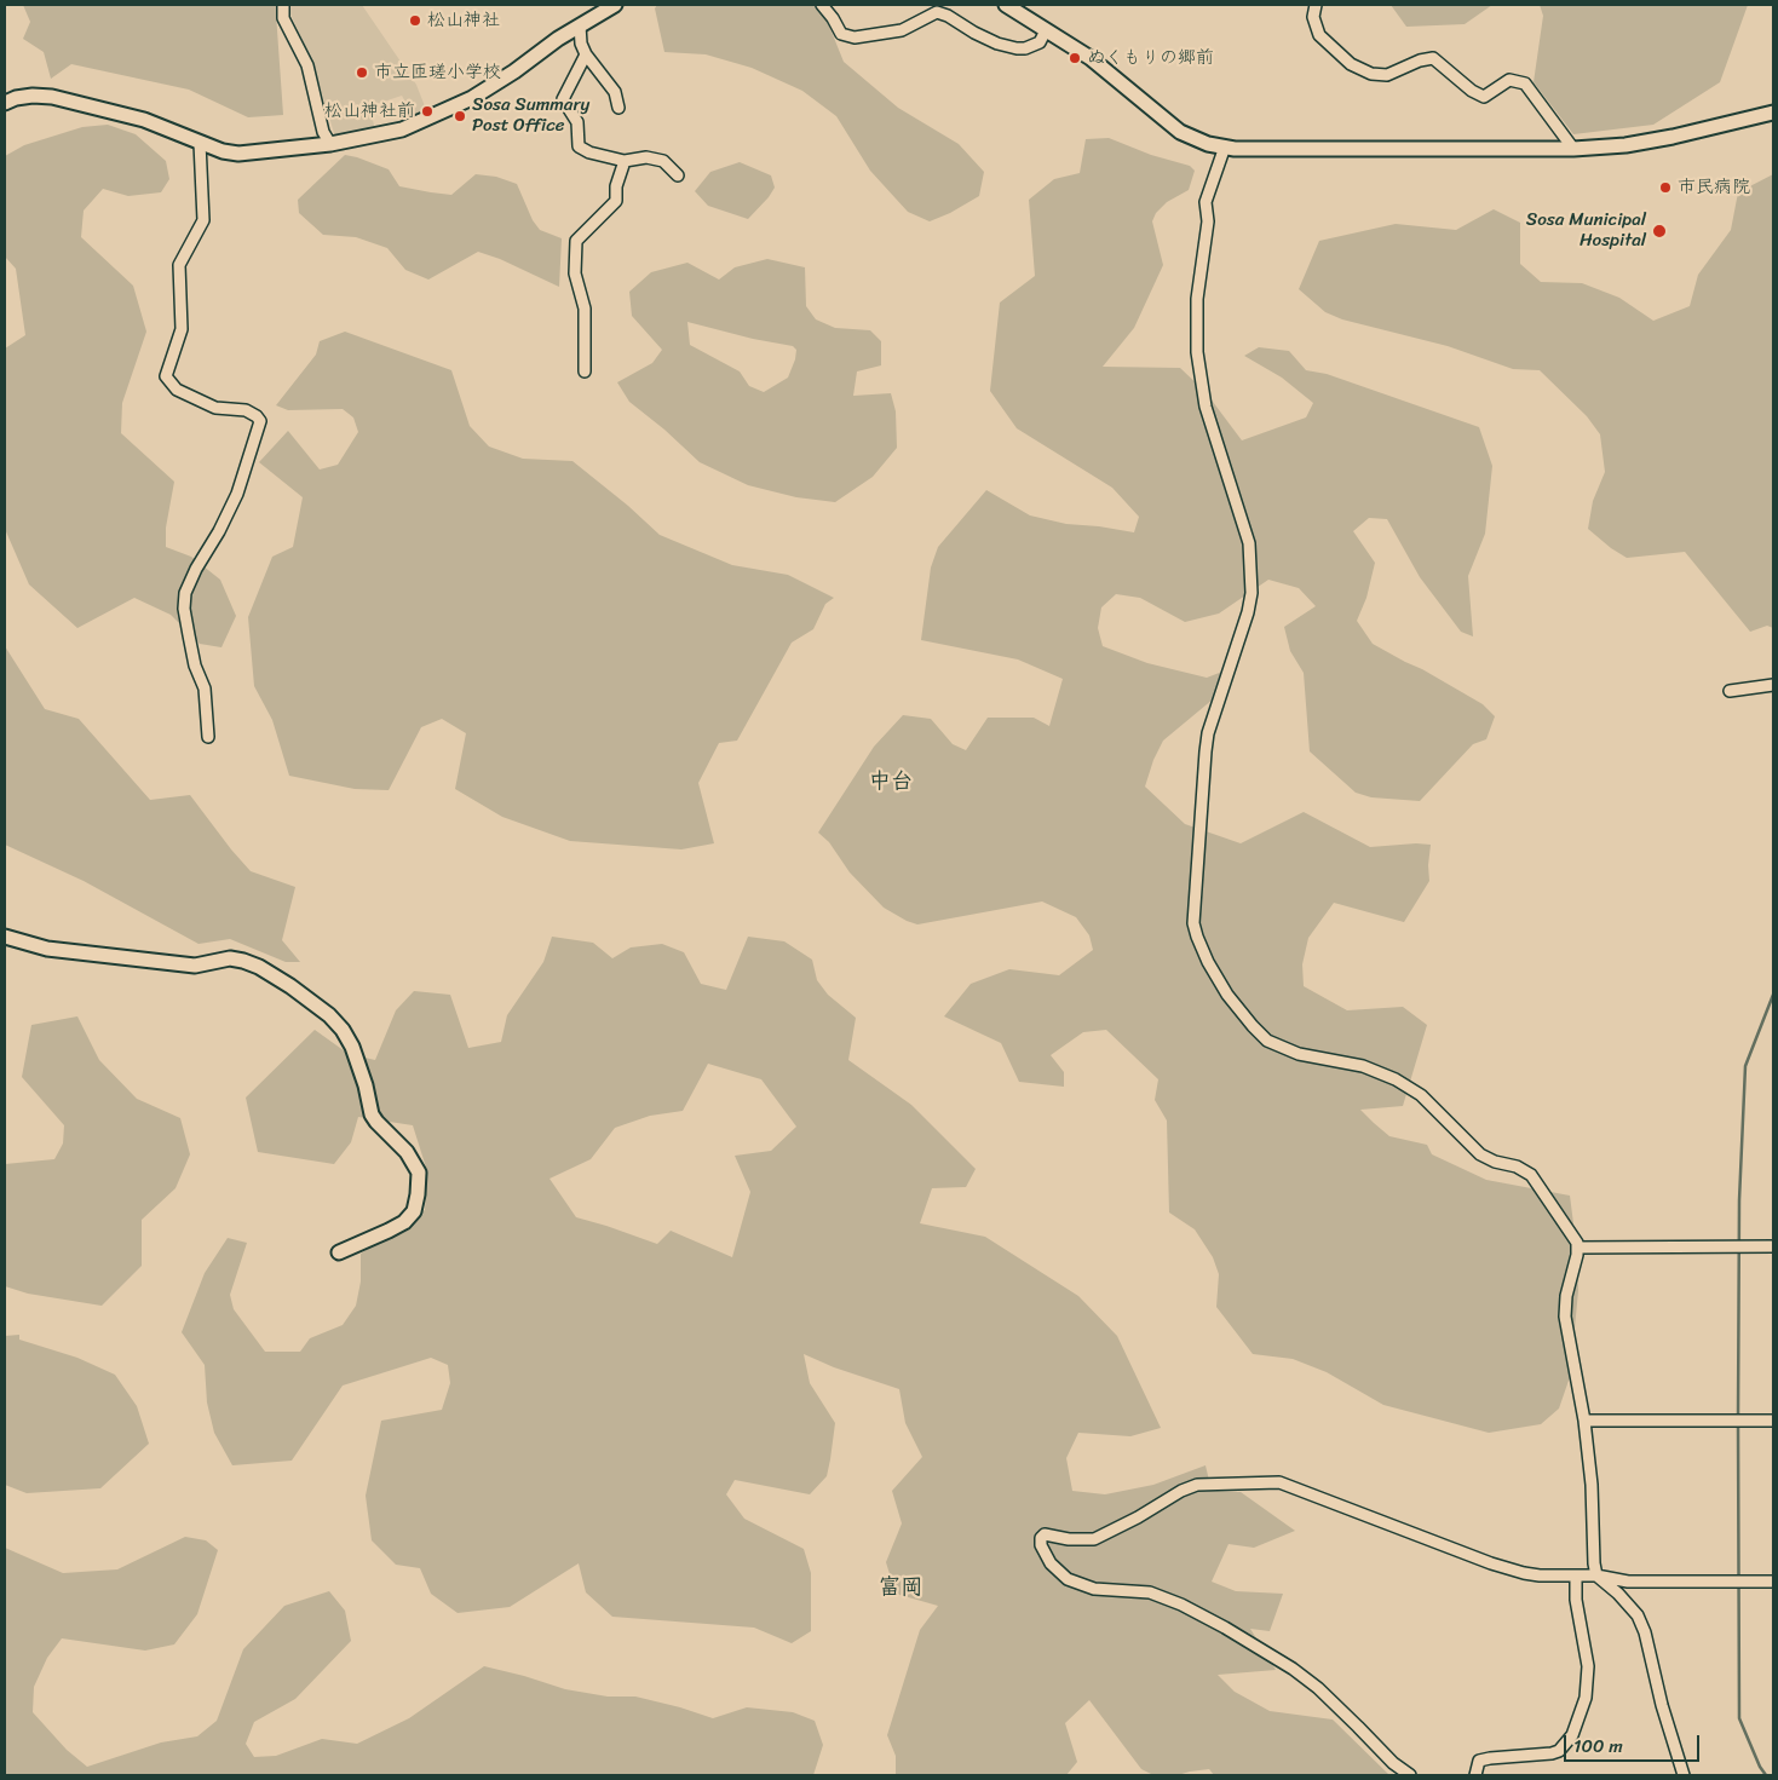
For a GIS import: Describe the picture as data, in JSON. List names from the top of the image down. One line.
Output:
{"districts":["中台","富岡"],"places":["松山神社","ぬくもりの郷前","市立匝瑳小学校","松山神社前","Sosa Summary Post Office","市民病院","Sosa Municipal Hospital"],"scale_bar":"100 m"}
